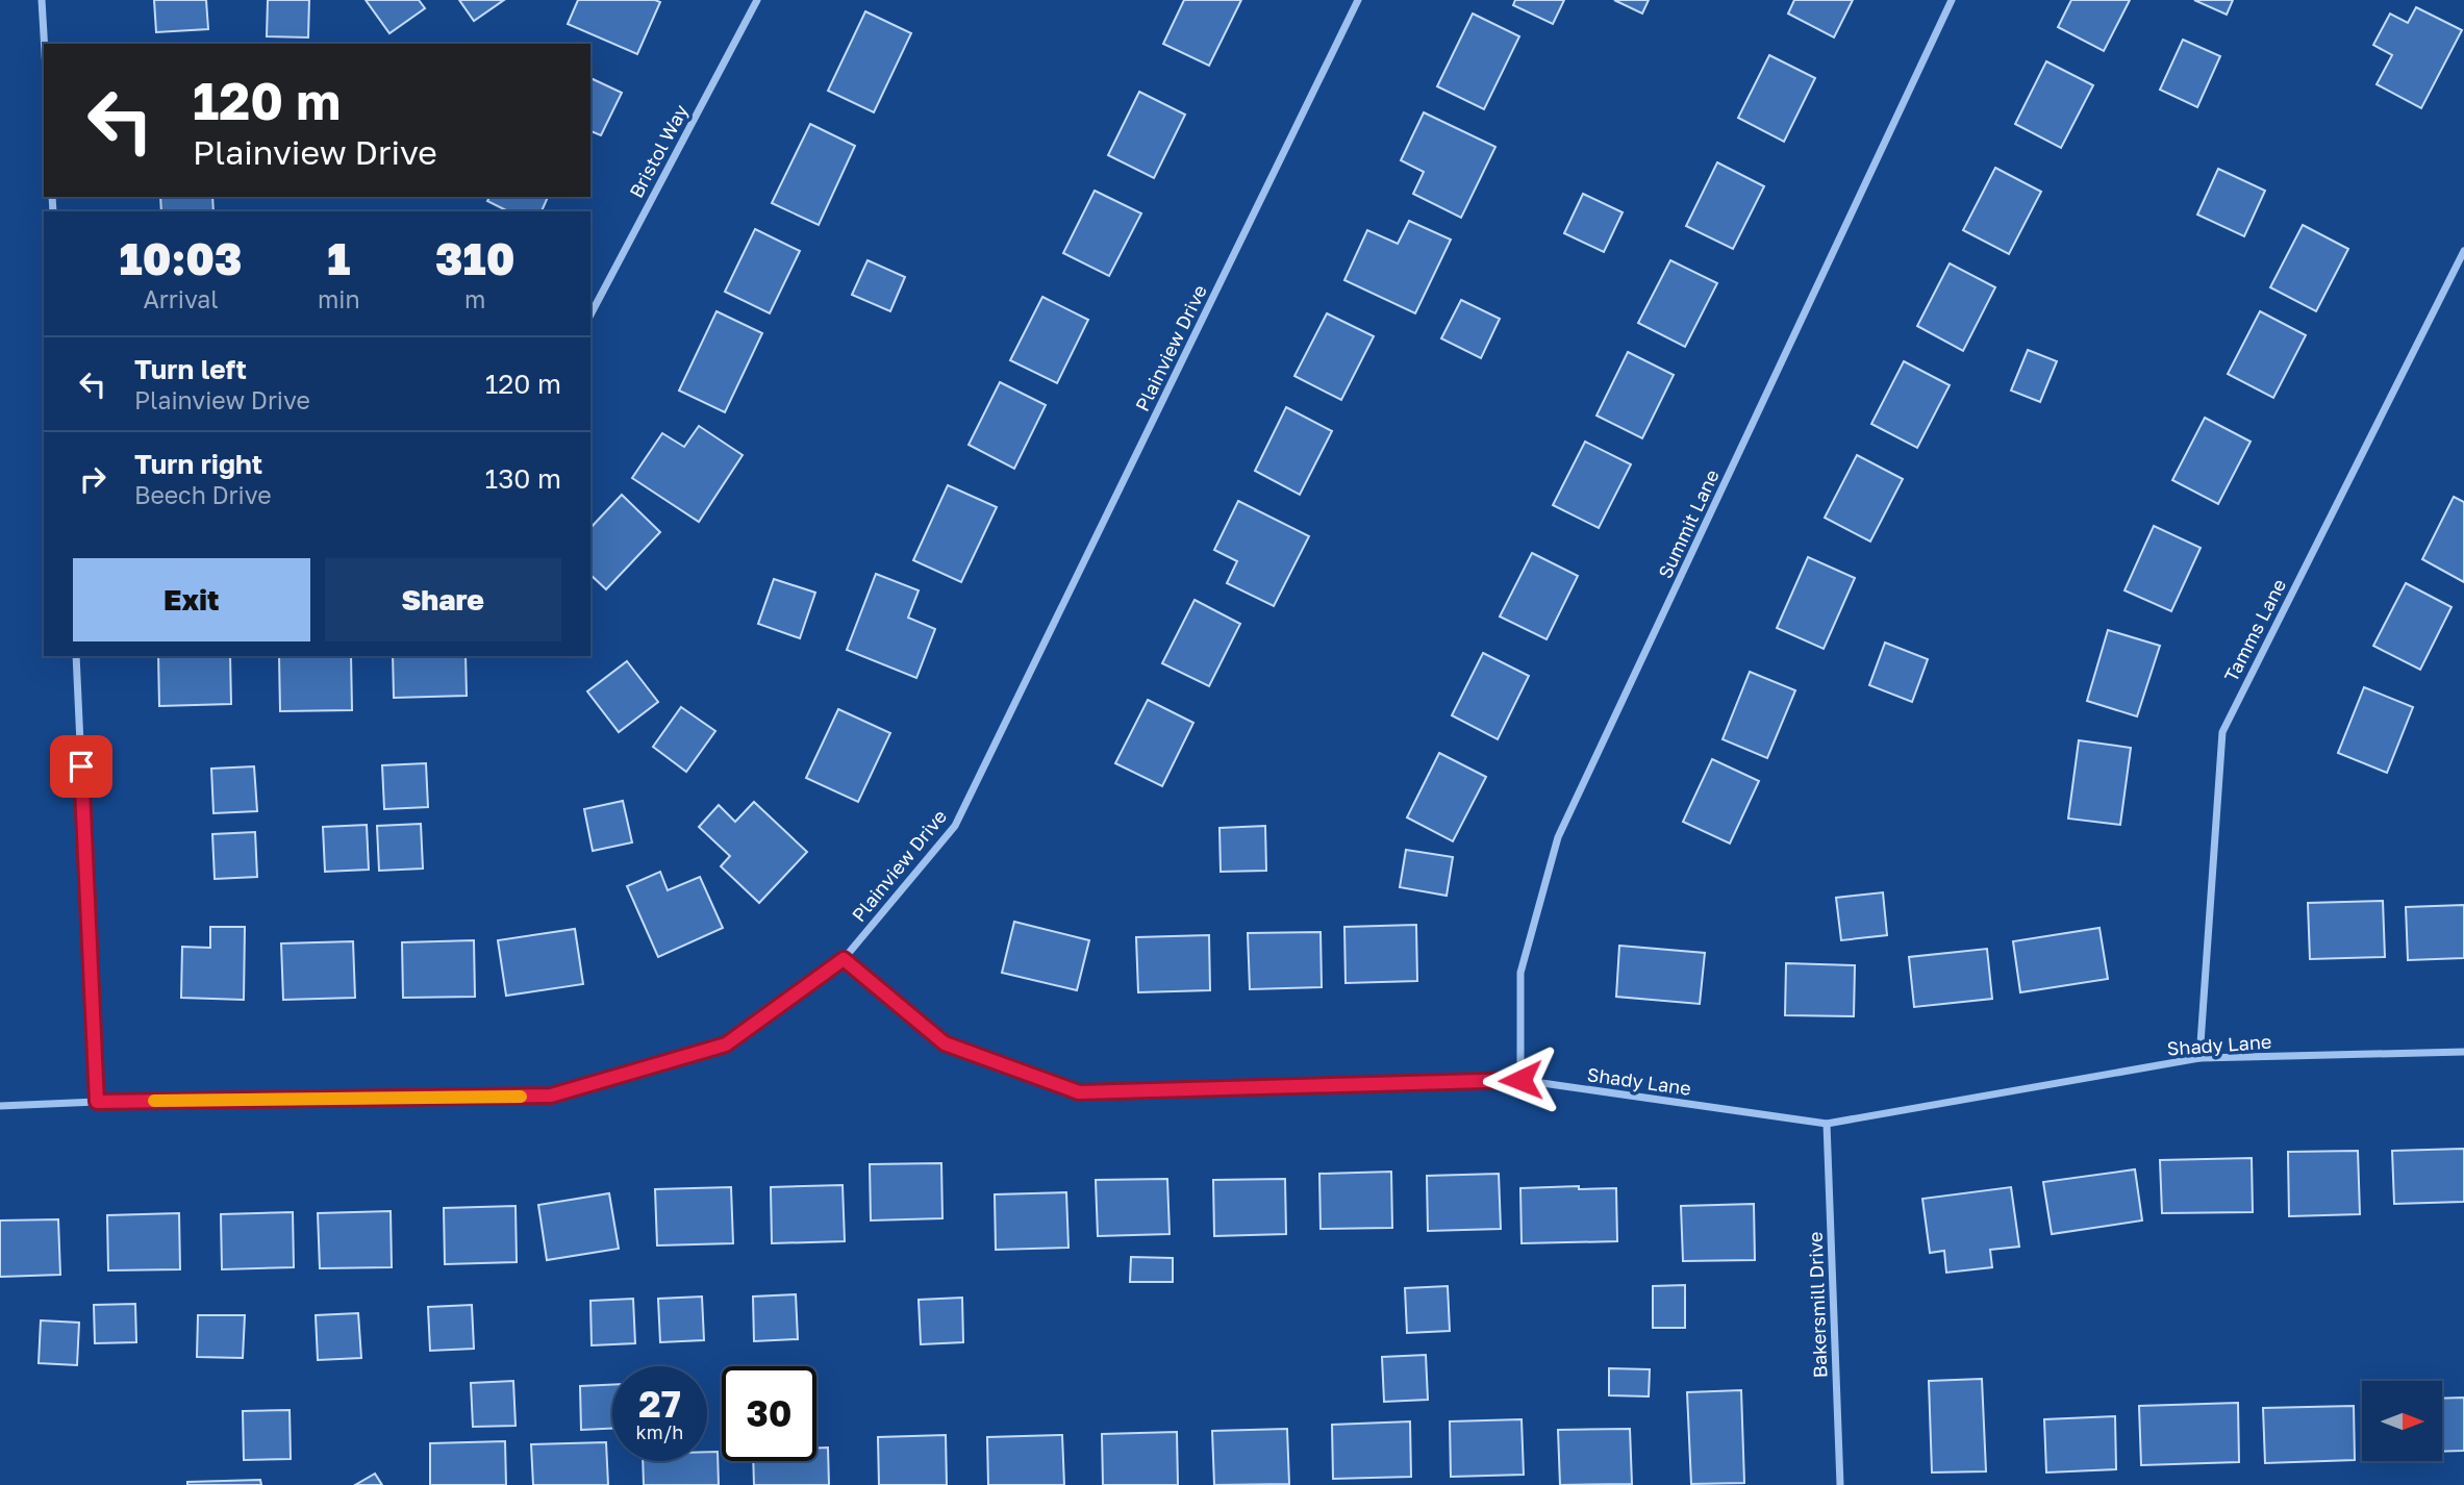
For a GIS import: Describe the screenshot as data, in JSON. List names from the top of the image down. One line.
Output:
{"streets":{"street":["Bristol Way","Plainview Drive","Summit Lane","Tamms Lane","Shady Lane","Bakersmill Drive"]},"crossings":[["Plainview Drive","Shady Lane"],["Summit Lane","Shady Lane"],["Tamms Lane","Shady Lane"],["Shady Lane","Bakersmill Drive"]],"north":"right","page":{"turn":["120 m","Plainview Drive"],"eta":["10:03","Arrival","1","min","310","m"],"list":[{"name":"Turn left","note":"Plainview Drive","value":"120 m"},{"name":"Turn right","note":"Beech Drive","value":"130 m"}],"buttons":["Exit","Share"],"speed":"27 km/h","limit":"30"}}
